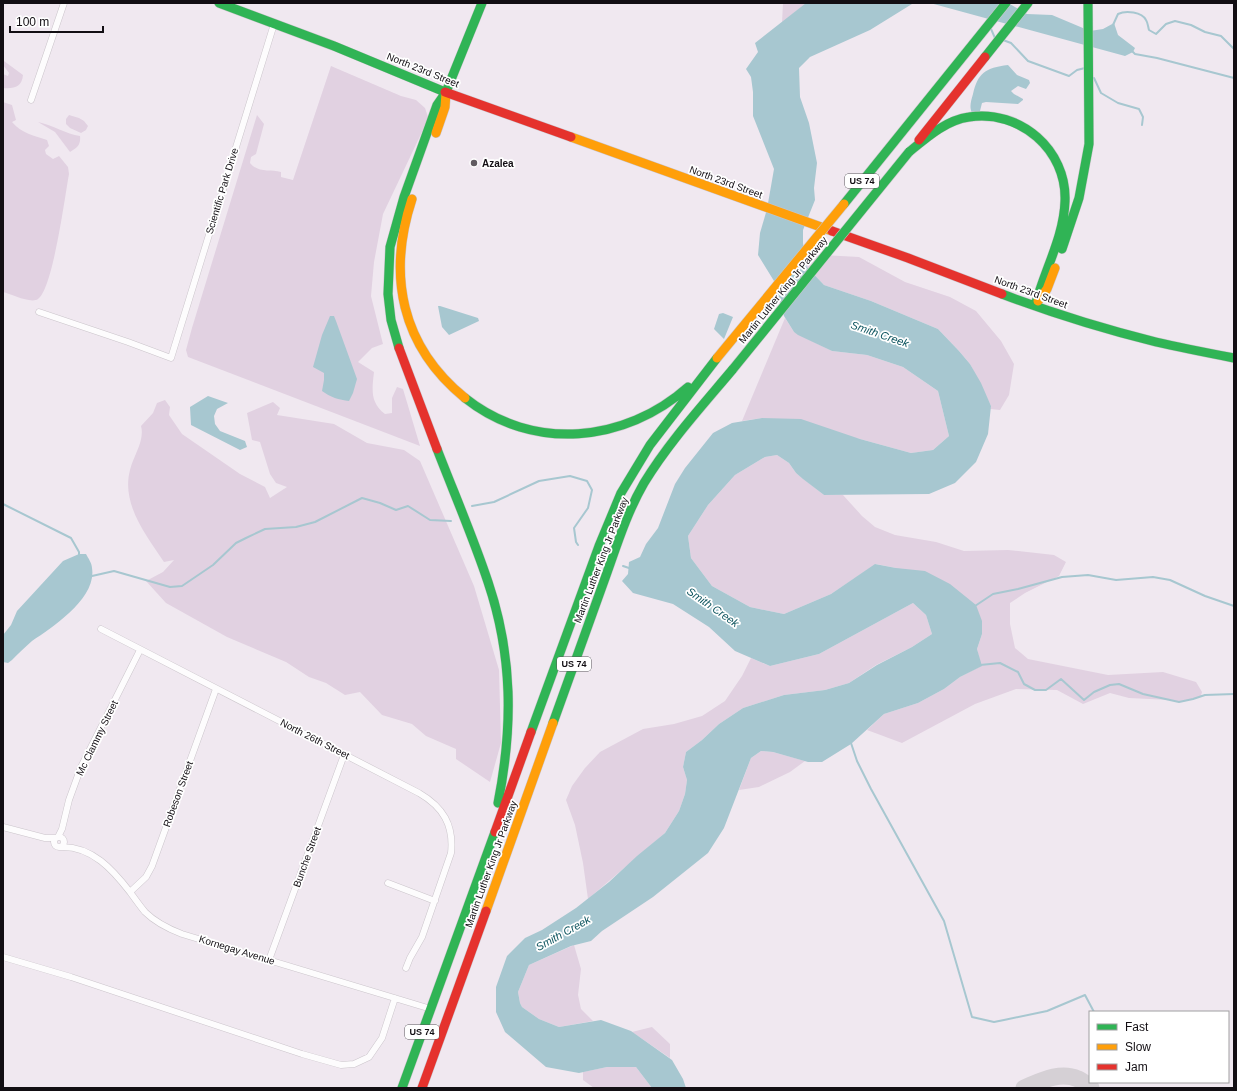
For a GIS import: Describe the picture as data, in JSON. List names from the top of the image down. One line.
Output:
{"streets":{"main road":["North 23rd Street","US 74","Martin Luther King Jr Parkway"],"street":["Scientific Park Drive","Mc Clammy Street","North 26th Street","Robeson Street","Bunche Street","Kornegay Avenue"]},"crossings":[["North 23rd Street","Scientific Park Drive"],["Martin Luther King Jr Parkway","Kornegay Avenue"],["Mc Clammy Street","North 26th Street"],["Mc Clammy Street","Kornegay Avenue"],["North 26th Street","Robeson Street"],["North 26th Street","Bunche Street"],["Robeson Street","Kornegay Avenue"],["Bunche Street","Kornegay Avenue"]],"water":["Smith Creek"],"places":["Azalea"],"legend":["Fast","Slow","Jam"],"scale_bar":"100 m"}
